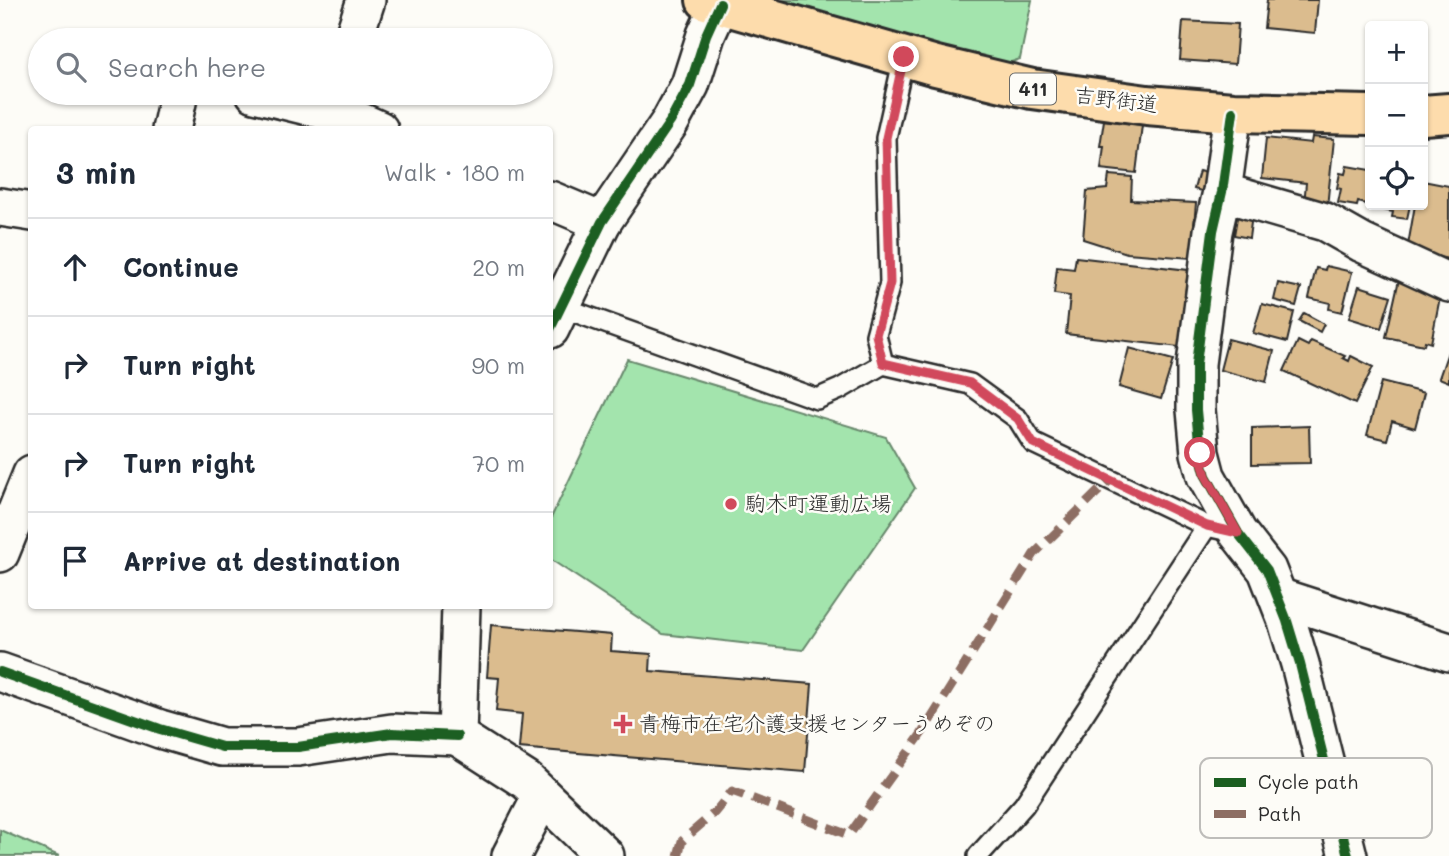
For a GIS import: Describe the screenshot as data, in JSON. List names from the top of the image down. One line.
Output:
{"streets":{"highway":["411","吉野街道"]},"places":{"other":["駒木町運動広場"],"health":["青梅市在宅介護支援センターうめぞの"]},"legend":["Cycle path","Path"],"page":{"map_buttons":["+","−"],"search":"Search here","heading":["3 min","Walk · 180 m"],"list":[["Continue","20 m"],["Turn right","90 m"],["Turn right","70 m"],"Arrive at destination"]}}
